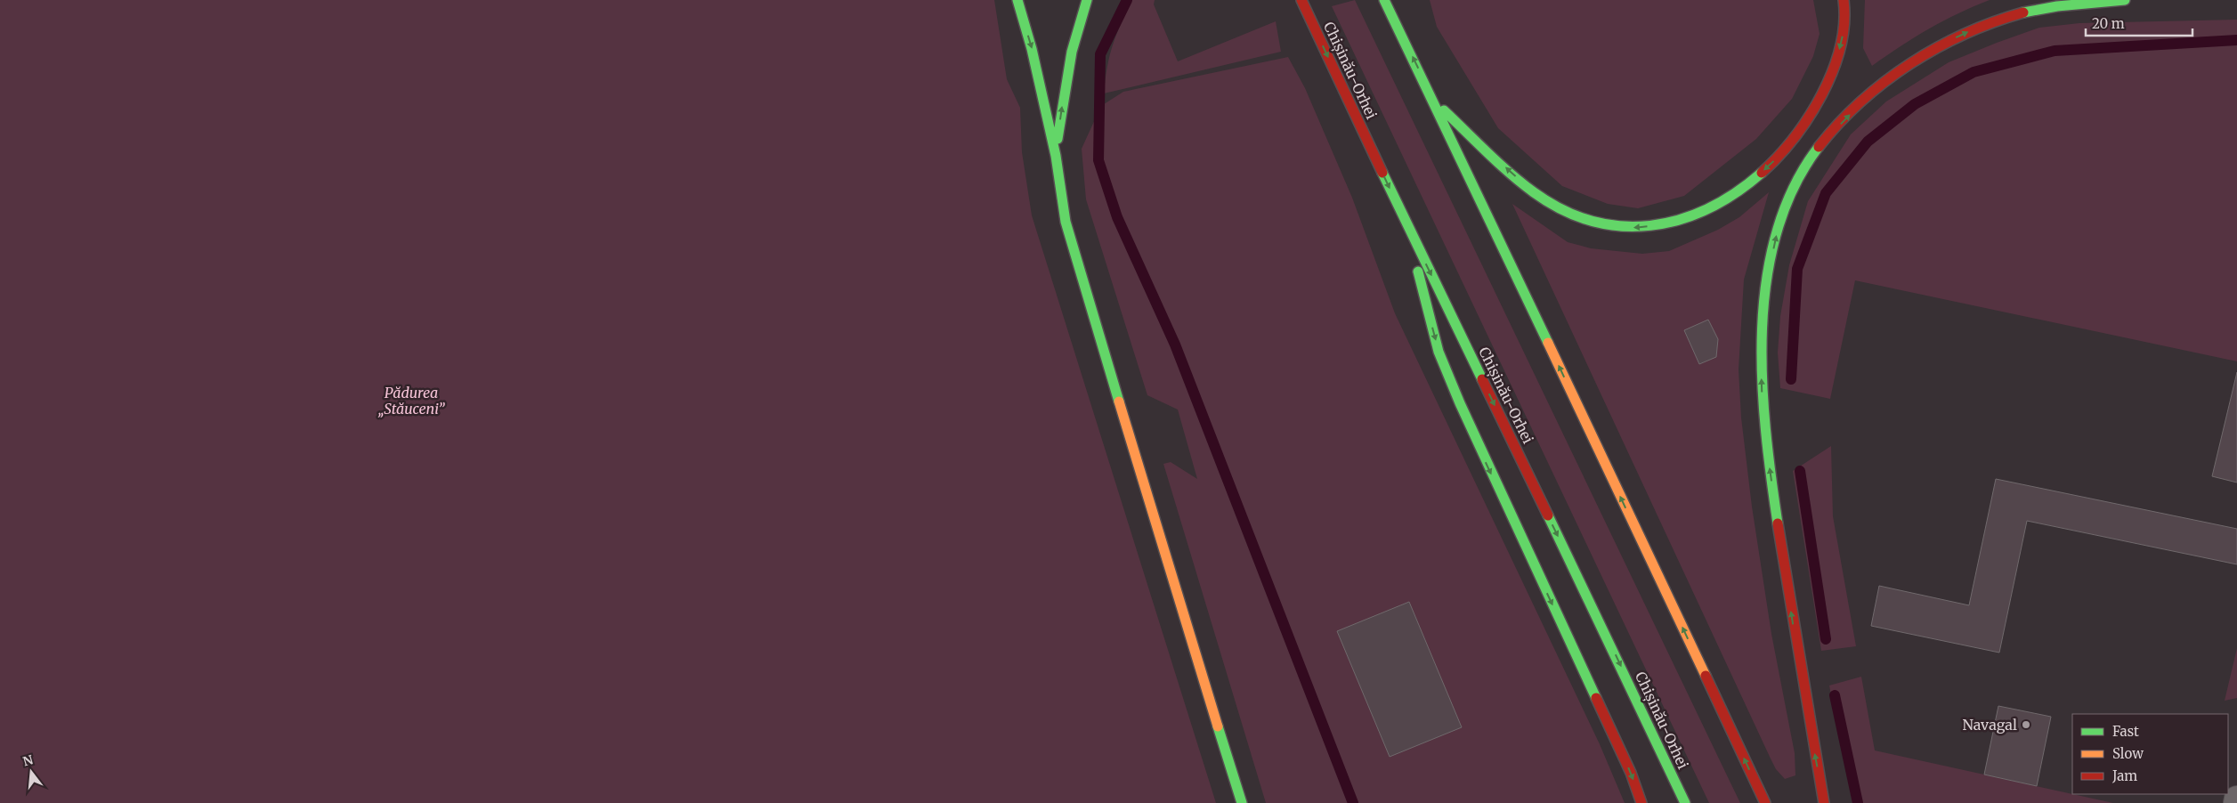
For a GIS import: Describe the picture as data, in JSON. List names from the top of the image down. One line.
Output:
{"streets":{"highway":["Chișinău-Orhei"]},"parks":["Pădurea „Stăuceni”"],"places":["Navagal"],"legend":["Fast","Slow","Jam"],"scale_bar":"20 m","north":"top"}
